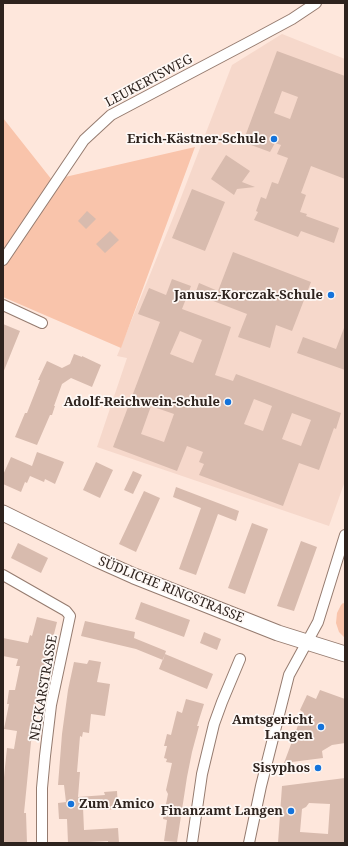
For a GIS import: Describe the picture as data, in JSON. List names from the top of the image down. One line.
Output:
{"streets":{"main road":["SÜDLICHE RINGSTRASSE"],"street":["LEUKERTSWEG","NECKARSTRASSE"]},"places":["Erich-Kästner-Schule","Janusz-Korczak-Schule","Adolf-Reichwein-Schule","Amtsgericht Langen","Sisyphos","Zum Amico","Finanzamt Langen"]}
